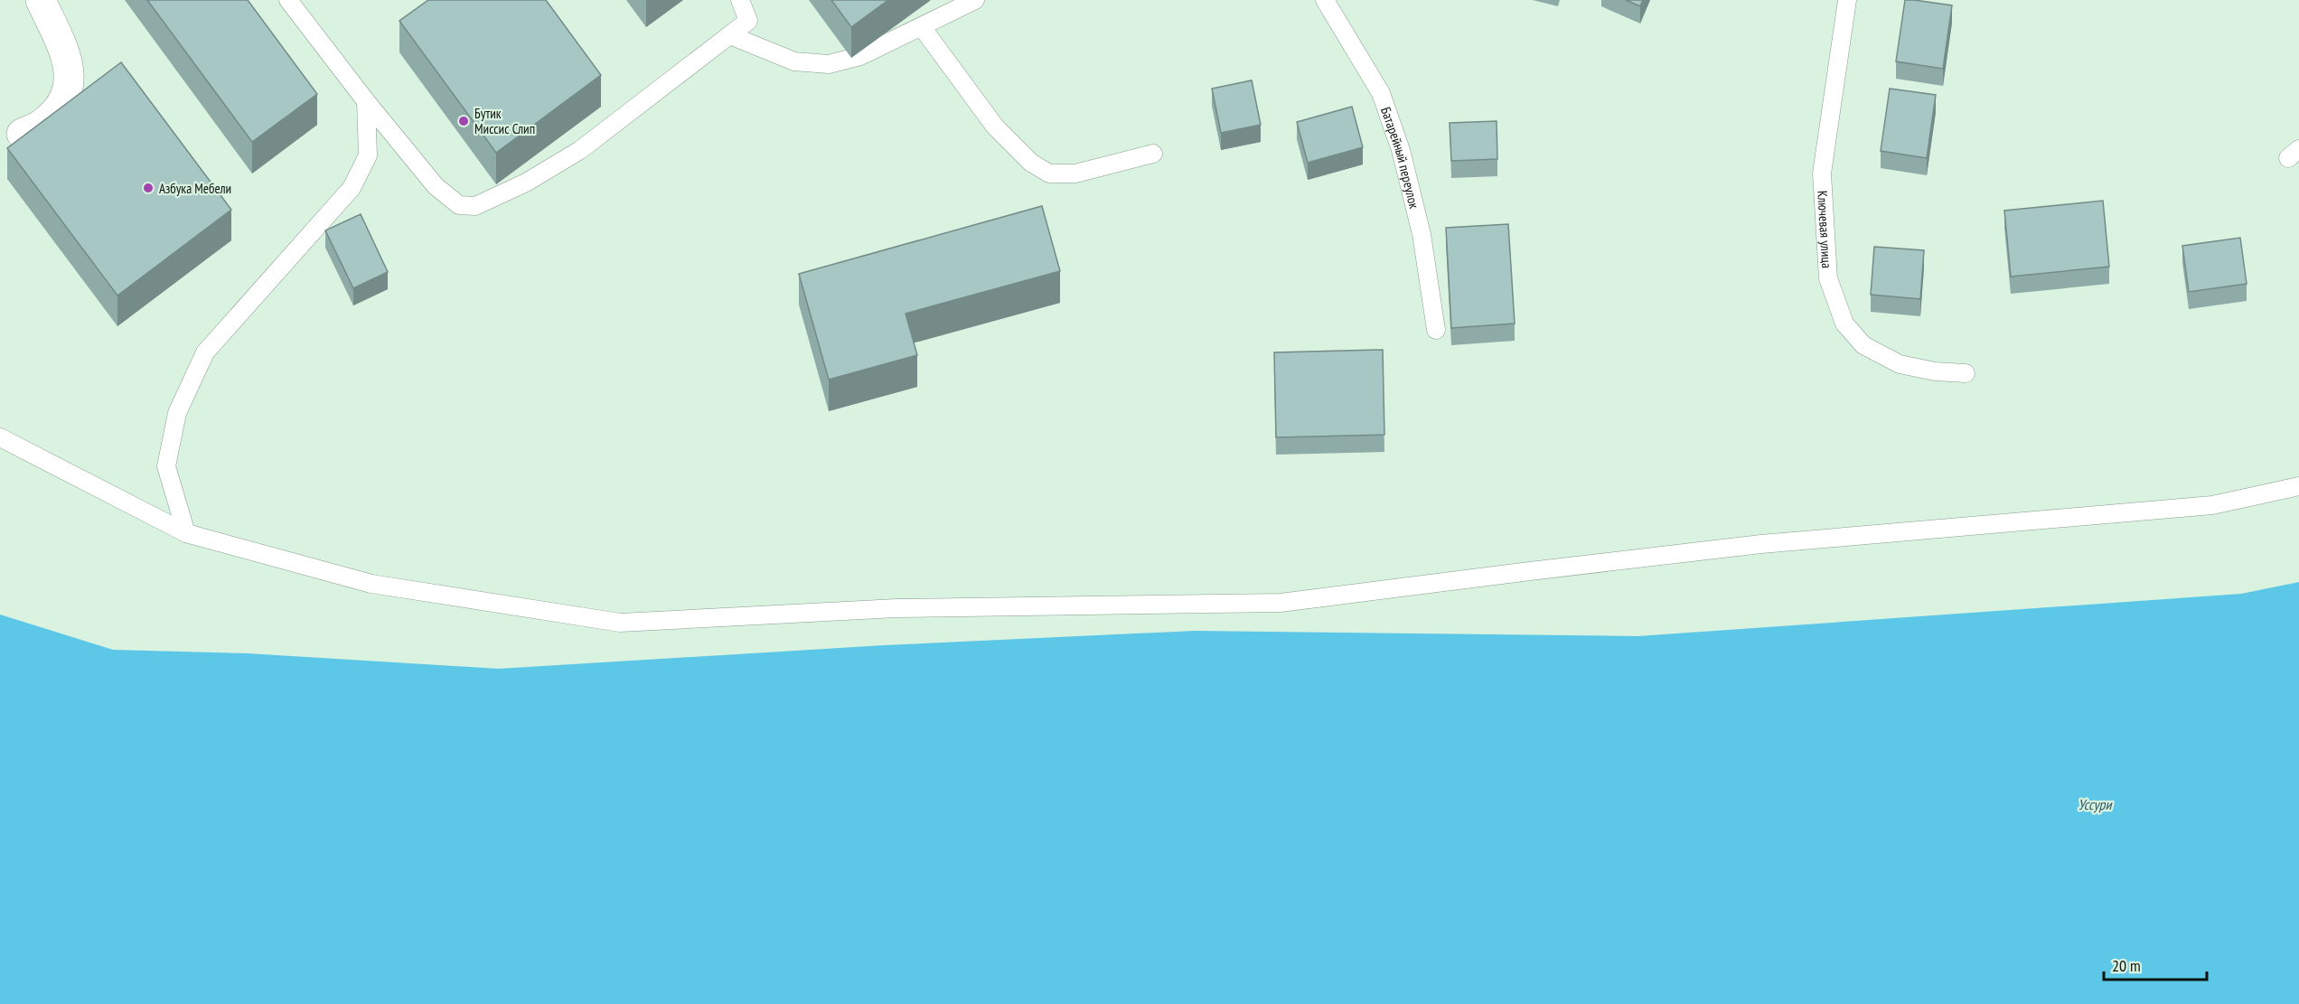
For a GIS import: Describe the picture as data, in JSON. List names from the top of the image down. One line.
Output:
{"streets":{"lane":["Батарейный переулок","Ключевая улица"]},"water":["Уссури"],"places":["Бутик Миссис Слип","Азбука Мебели"],"scale_bar":"20 m"}
